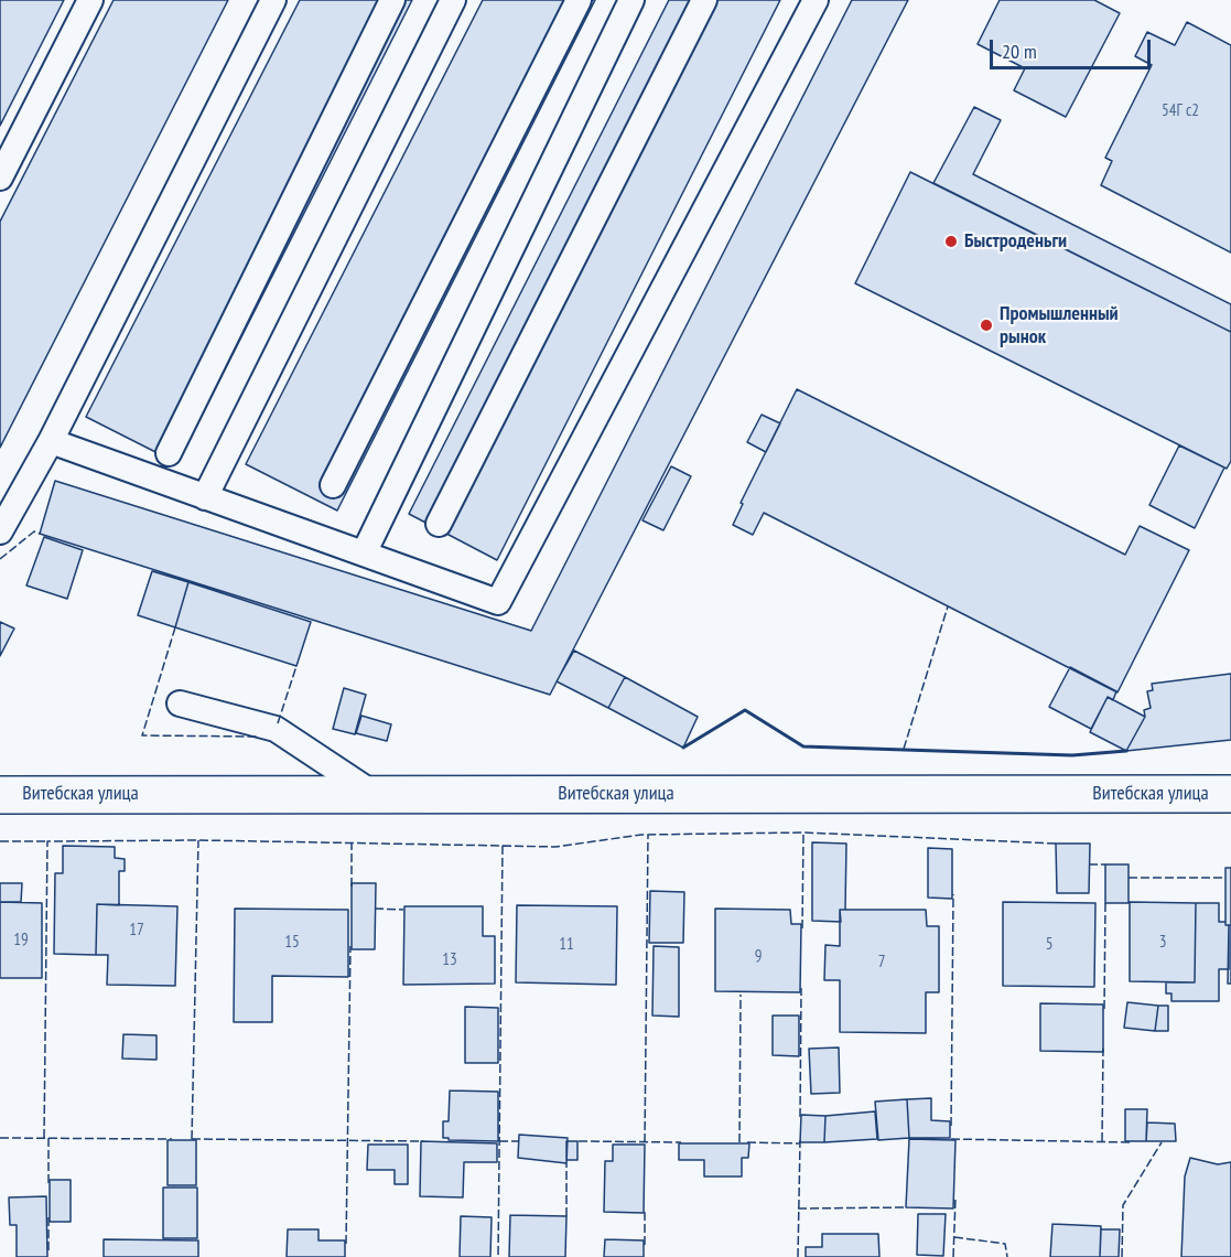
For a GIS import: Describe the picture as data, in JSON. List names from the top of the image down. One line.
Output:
{"streets":{"street":["Витебская улица"]},"places":["Быстроденьги","Промышленный рынок"],"house_numbers":["54Г с2","17","19","15","3","11","5","9","13","7"],"scale_bar":"20 m"}
